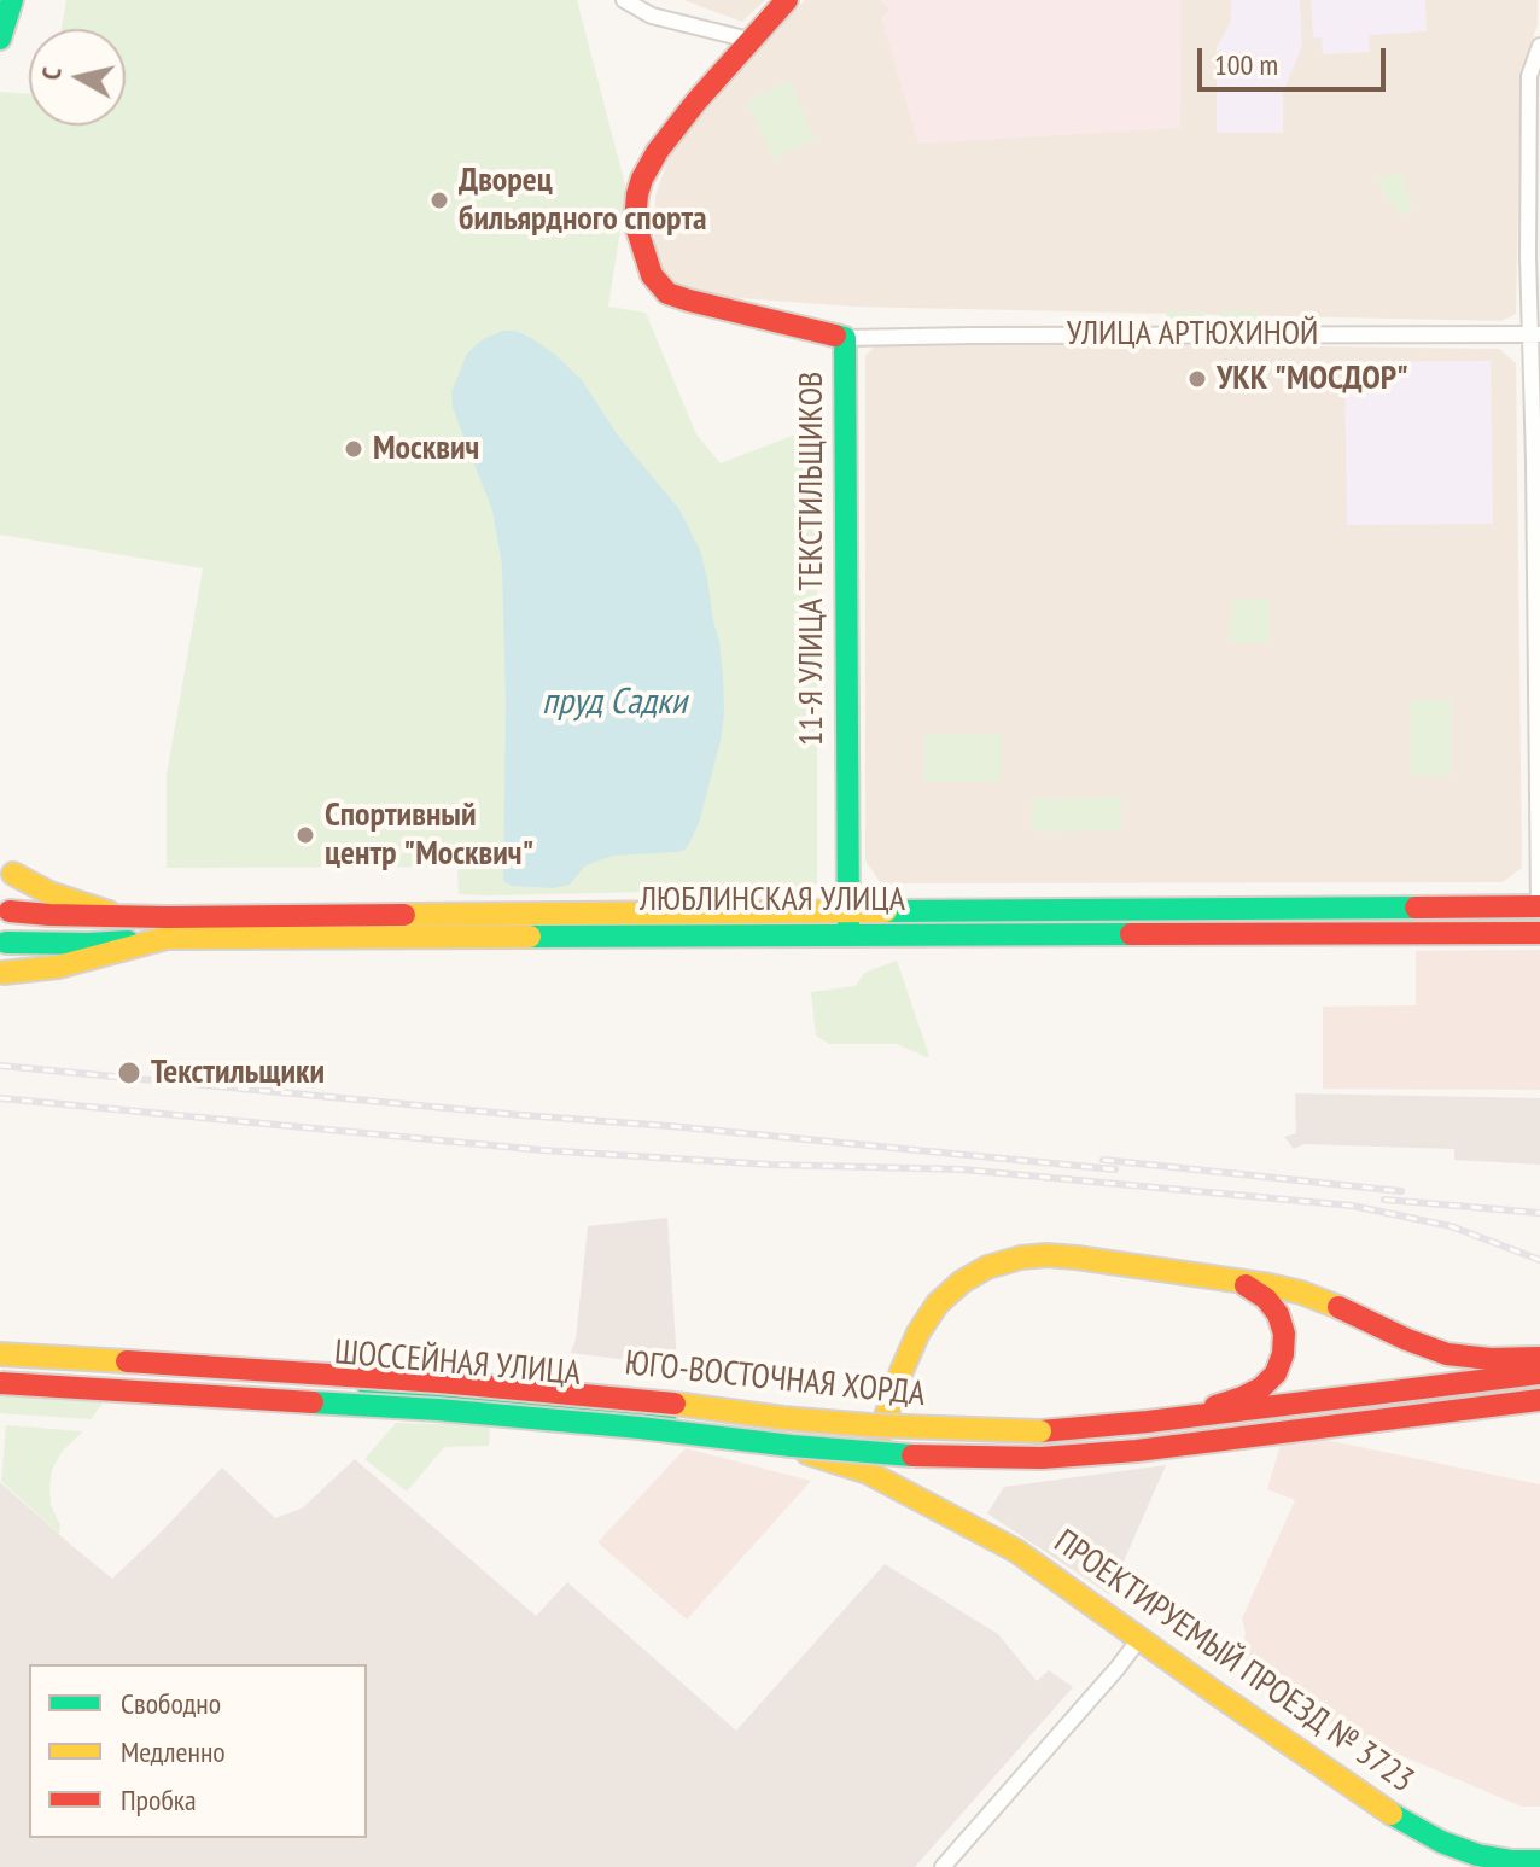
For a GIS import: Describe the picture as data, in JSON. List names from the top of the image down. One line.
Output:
{"streets":{"main road":["11-Я УЛИЦА ТЕКСТИЛЬЩИКОВ","ЛЮБЛИНСКАЯ УЛИЦА","ШОССЕЙНАЯ УЛИЦА","ЮГО-ВОСТОЧНАЯ ХОРДА","ПРОЕКТИРУЕМЫЙ ПРОЕЗД № 3723"],"street":["УЛИЦА АРТЮХИНОЙ"]},"crossings":[["УЛИЦА АРТЮХИНОЙ","11-Я УЛИЦА ТЕКСТИЛЬЩИКОВ"],["11-Я УЛИЦА ТЕКСТИЛЬЩИКОВ","ЛЮБЛИНСКАЯ УЛИЦА"],["ШОССЕЙНАЯ УЛИЦА","ЮГО-ВОСТОЧНАЯ ХОРДА"],["ШОССЕЙНАЯ УЛИЦА","ПРОЕКТИРУЕМЫЙ ПРОЕЗД № 3723"]],"water":["пруд Садки"],"places":["Дворец бильярдного спорта","УКК \"МОСДОР\"","Москвич","Спортивный центр \"Москвич\"","Текстильщики"],"legend":["Свободно","Медленно","Пробка"],"scale_bar":"100 m","north":"left"}
